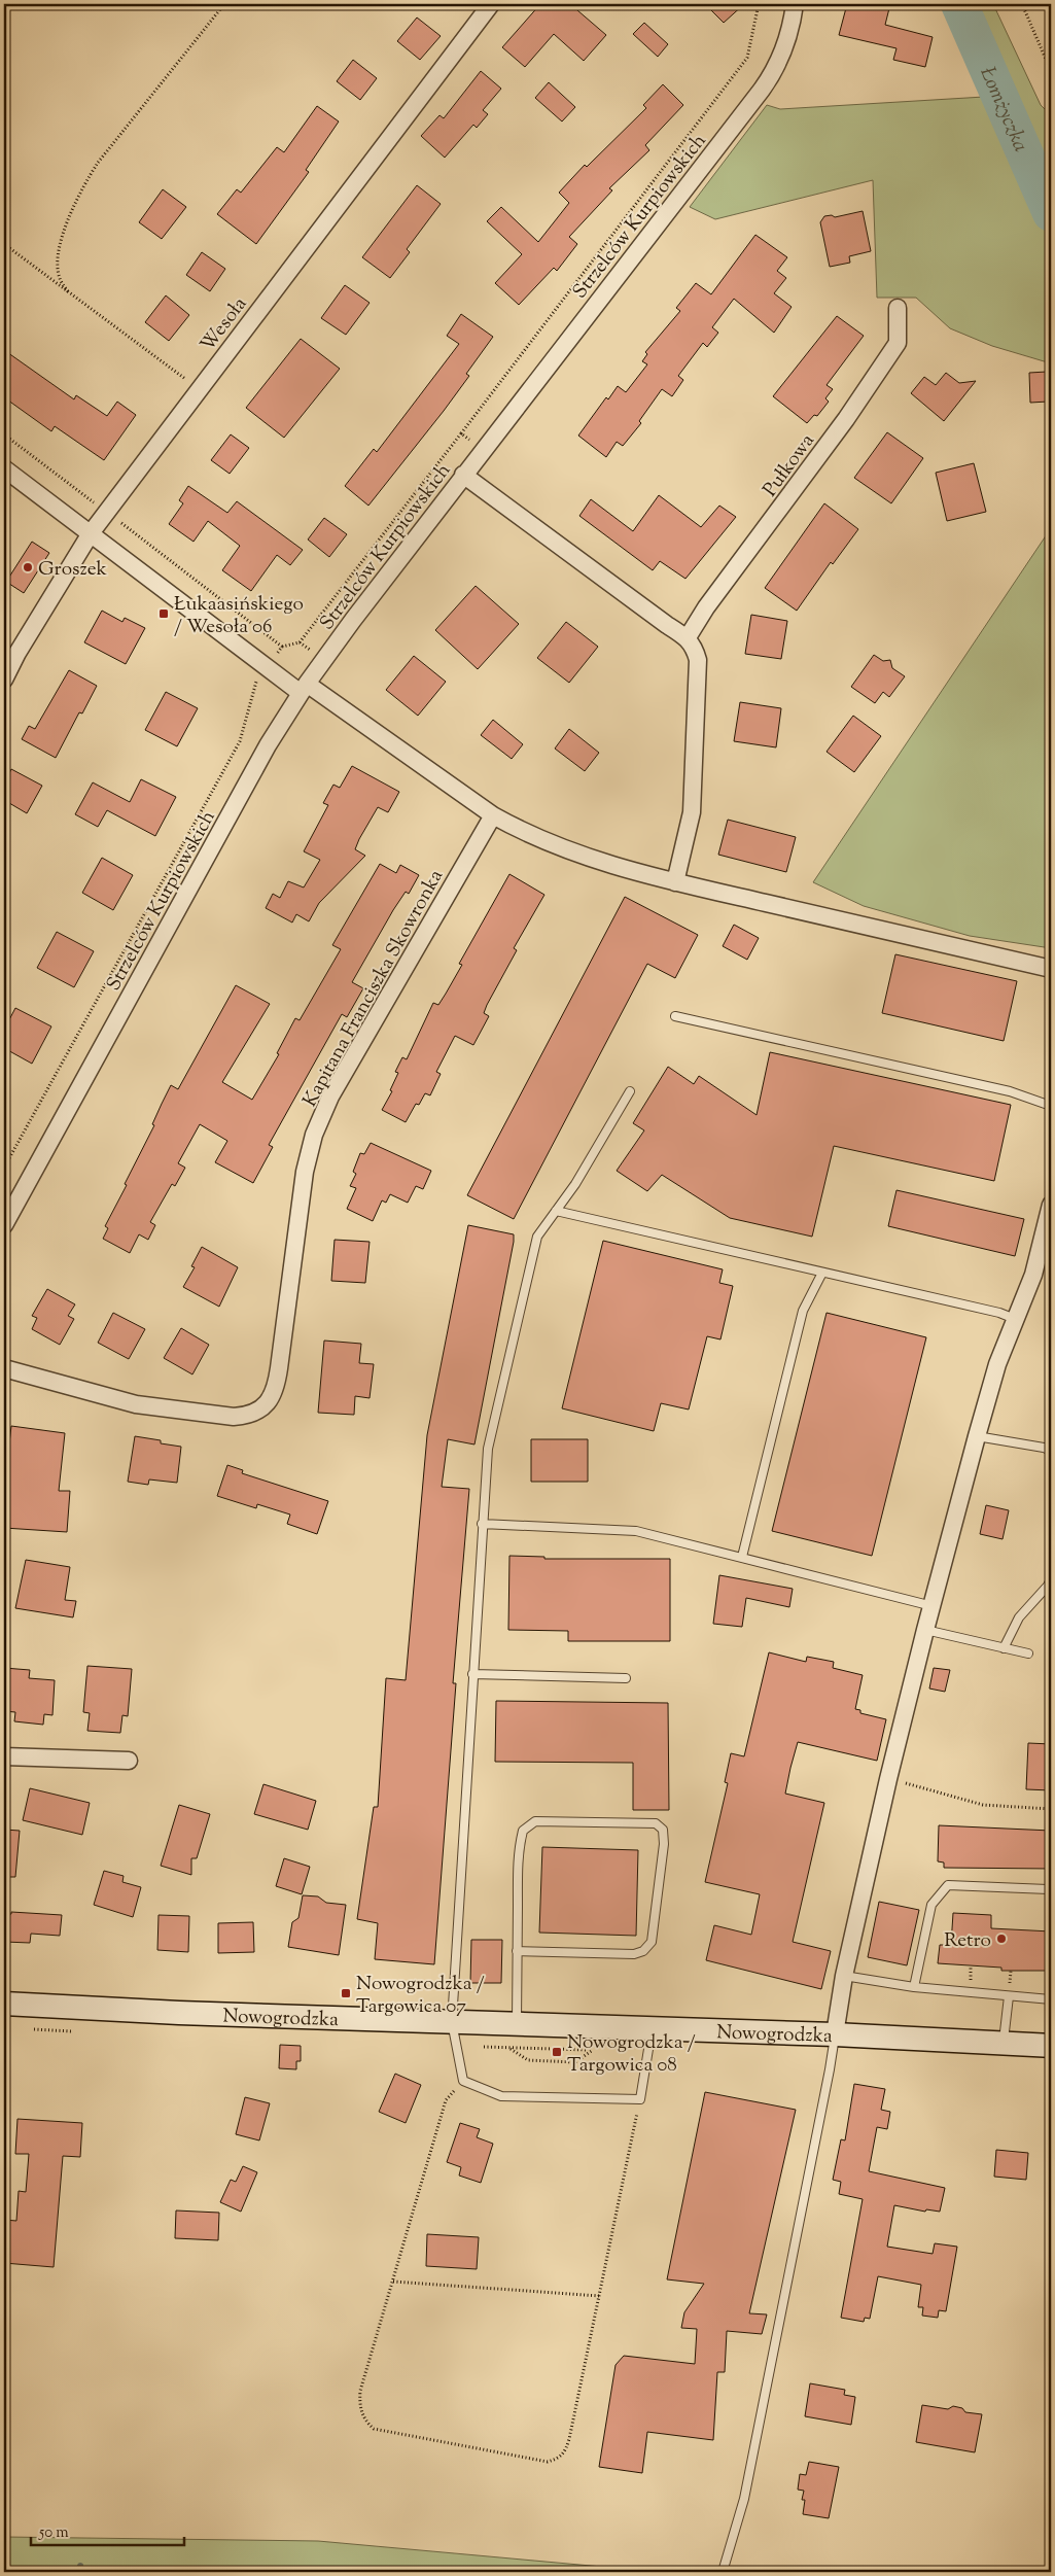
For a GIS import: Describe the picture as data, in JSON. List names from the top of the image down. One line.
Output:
{"streets":{"main road":["Nowogrodzka"],"street":["Strzelców Kurpiowskich","Wesoła","Pułkowa","Kapitana Franciszka Skowronka"]},"water":["Łomżyczka"],"places":{"other":["Groszek","Retro"],"transit":["Łukaasińskiego / Wesoła 06","Nowogrodzka / Targowica 07","Nowogrodzka / Targowica 08"]},"scale_bar":"50 m"}
